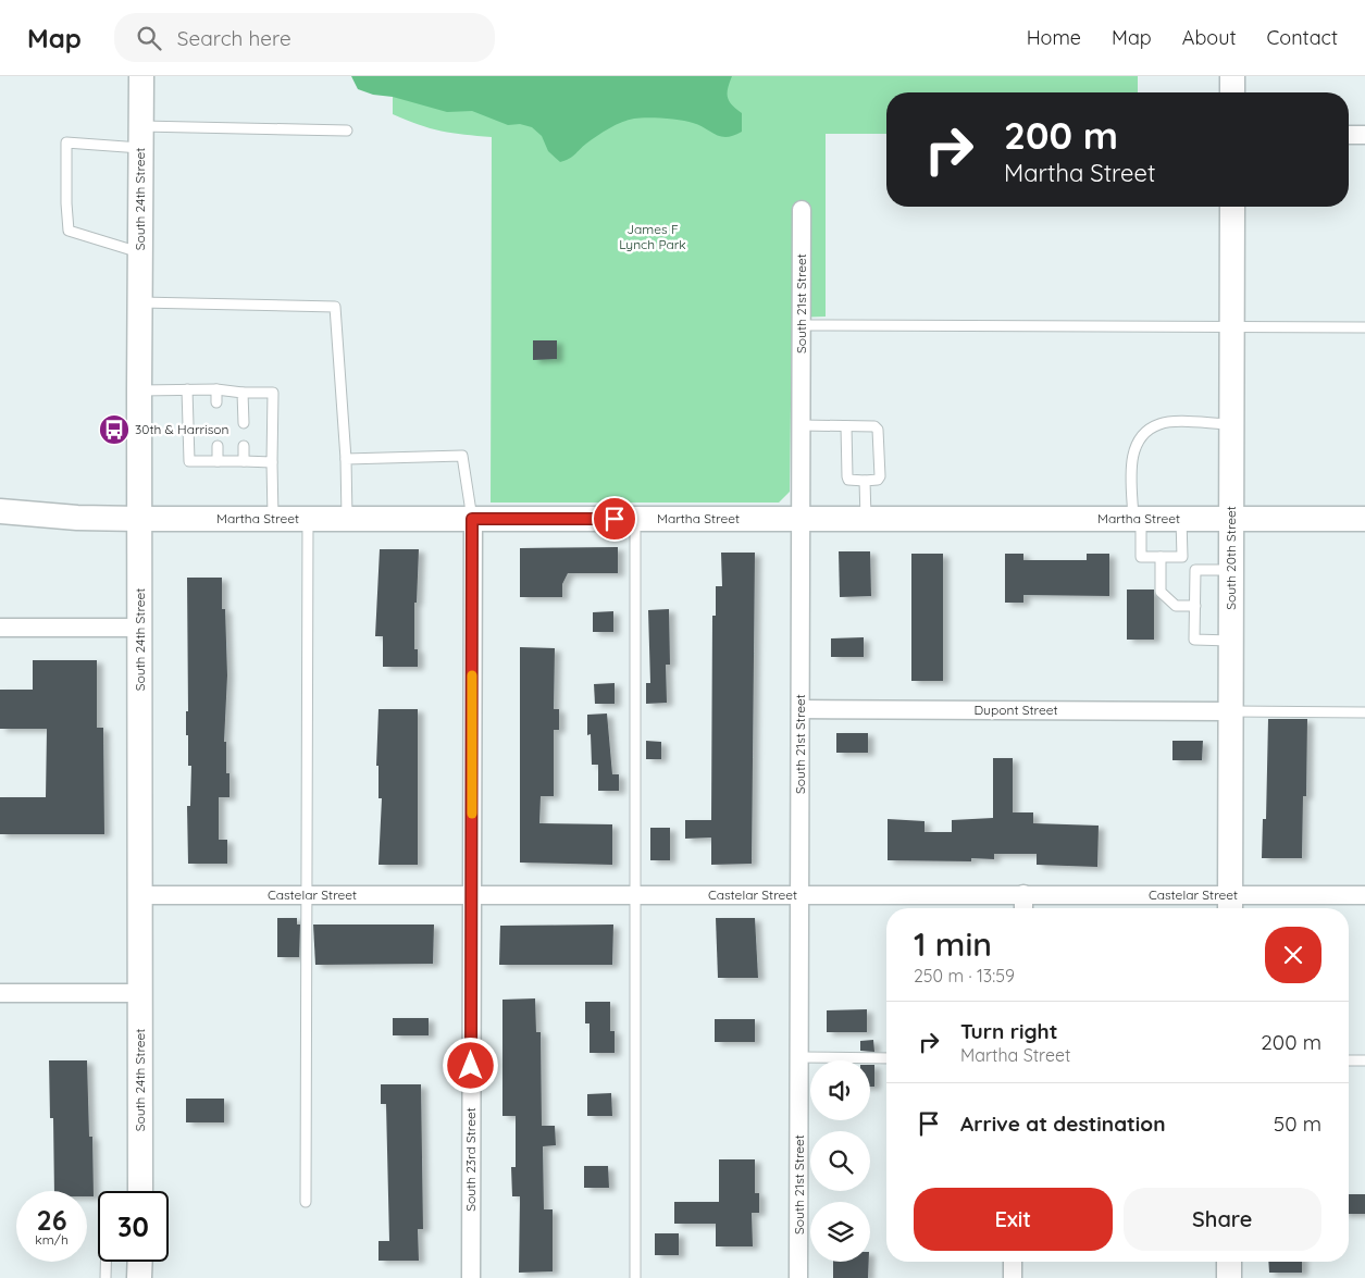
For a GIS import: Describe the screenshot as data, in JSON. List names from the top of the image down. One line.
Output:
{"streets":{"main road":["South 24th Street","Martha Street","South 20th Street"],"street":["South 21st Street","Dupont Street","Castelar Street","South 23rd Street"]},"crossings":[["South 24th Street","Martha Street"],["South 24th Street","Castelar Street"],["South 21st Street","Martha Street"],["South 21st Street","Dupont Street"],["South 21st Street","Castelar Street"],["Martha Street","South 20th Street"],["Martha Street","South 23rd Street"],["South 20th Street","Dupont Street"],["South 20th Street","Castelar Street"],["Castelar Street","South 23rd Street"]],"parks":["James F Lynch Park"],"places":{"bus stop":["30th & Harrison"]},"page":{"header":"Map","search":"Search here","nav":["Home","Map","About","Contact"],"turn":["200 m","Martha Street"],"heading":["1 min","250 m · 13:59"],"list":[{"name":"Turn right","note":"Martha Street","value":"200 m"},{"name":"Arrive at destination","value":"50 m"}],"buttons":["Exit","Share"],"speed":"26 km/h","limit":"30"}}
